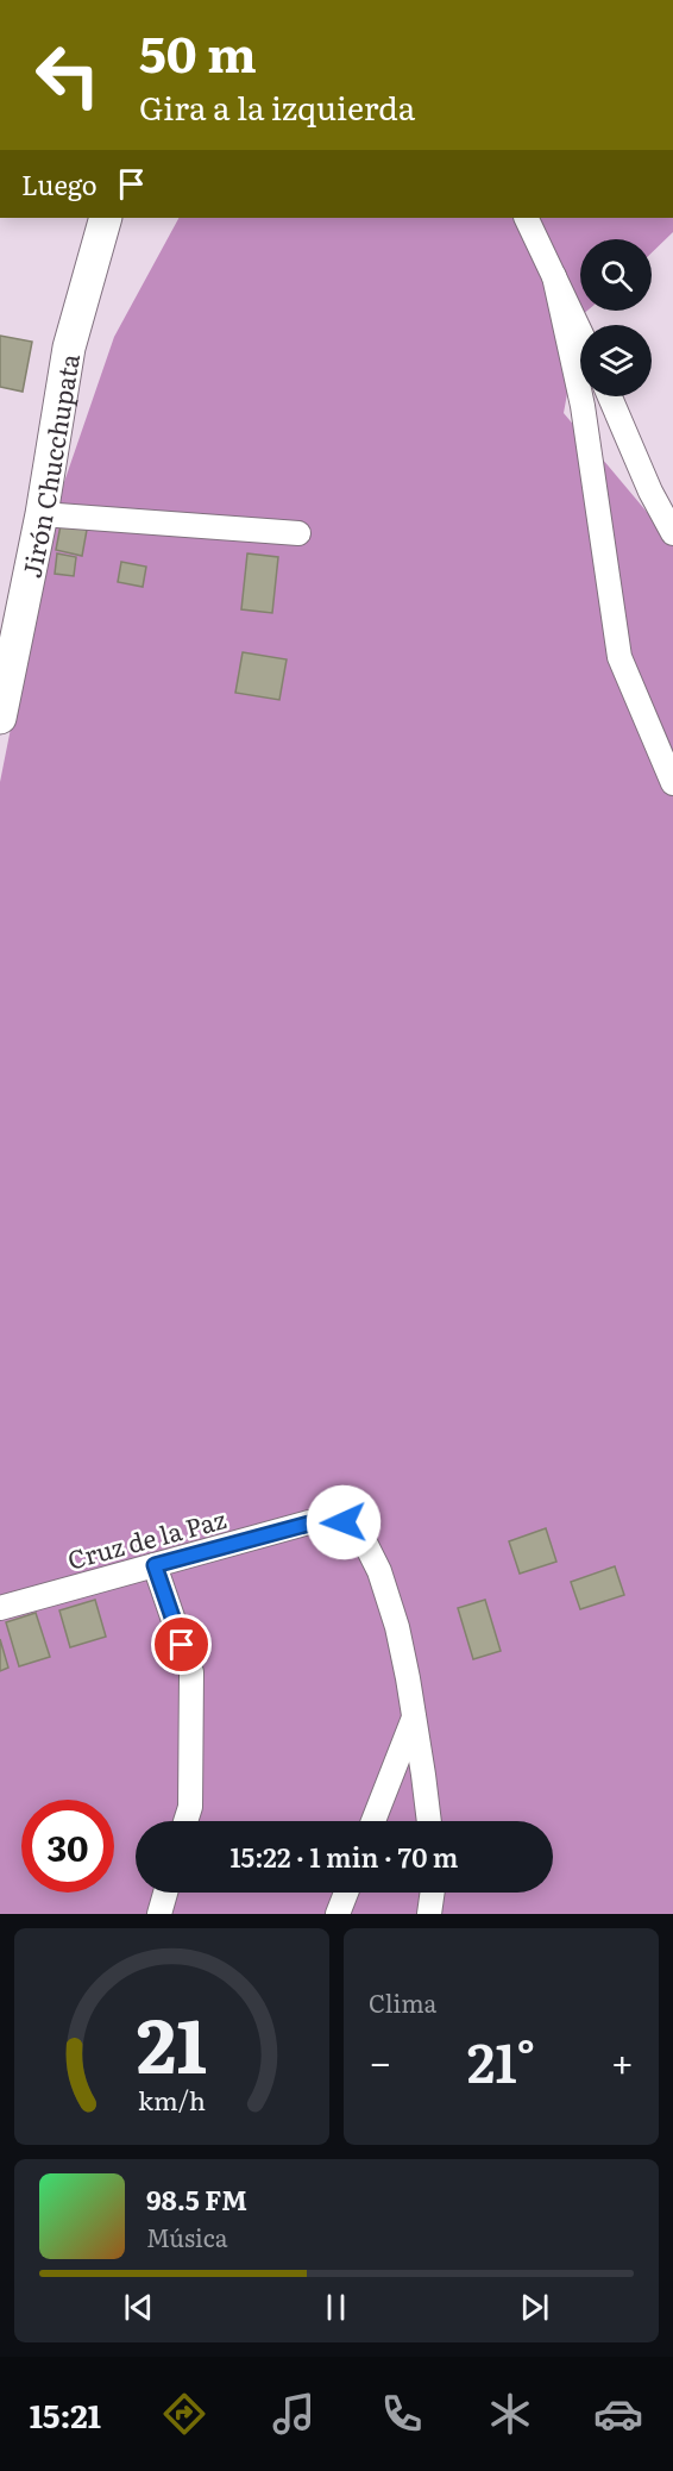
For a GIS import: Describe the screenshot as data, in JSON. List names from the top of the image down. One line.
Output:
{"streets":{"street":["Jirón Chucchupata","Cruz de la Paz"]},"page":{"turn":["50 m","Gira a la izquierda"],"then":"Luego","limit":"30","trip":"15:22 · 1 min · 70 m","tile":"Clima","heat":["−","21°","+"],"song":["98.5 FM","Música"],"tabs":"15:21","gauge":["21","km/h"]}}
